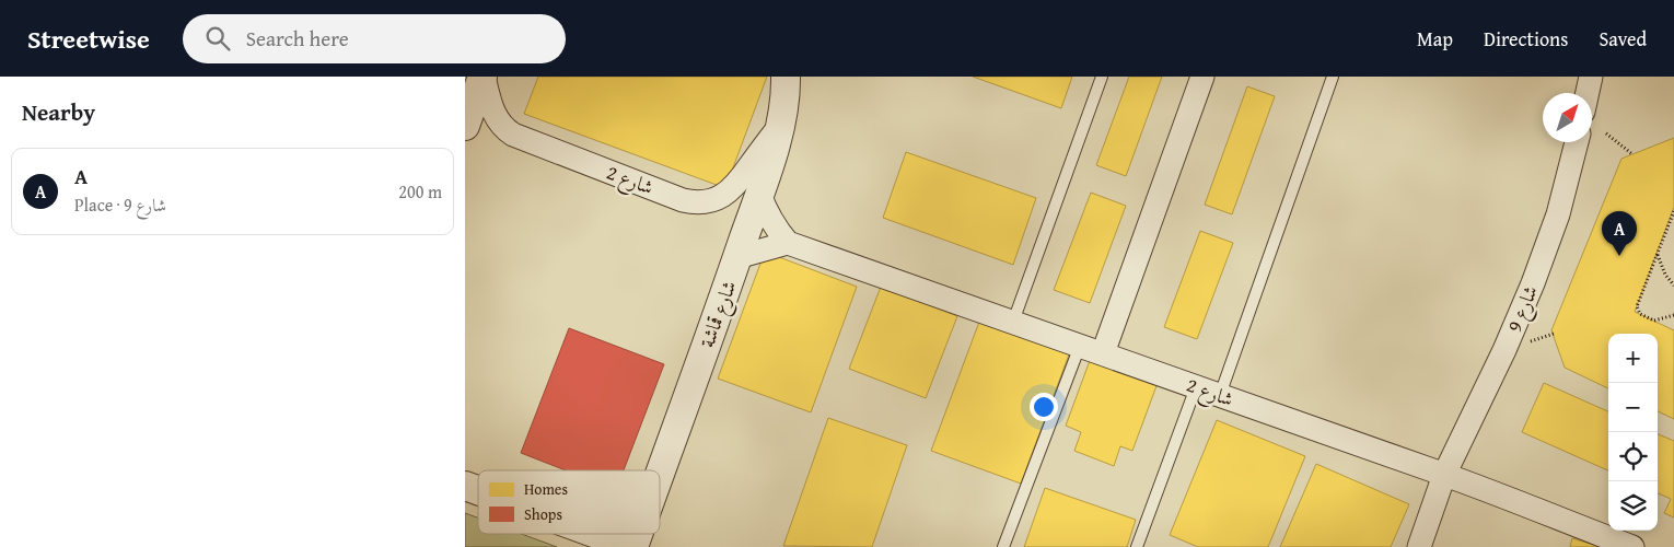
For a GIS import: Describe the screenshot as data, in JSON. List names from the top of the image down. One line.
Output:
{"streets":{"street":["شارع 2","شارع 9","شارع قماشة"]},"crossings":[["شارع 2","شارع 9"],["شارع 2","شارع قماشة"]],"legend":["Homes","Shops"],"north":"top right","page":{"header":"Streetwise","search":"Search here","nav":["Map","Directions","Saved"],"heading":"Nearby","list":[{"mark":"A","name":"A","note":"Place · شارع 9","value":"200 m"}],"pins":"A","map_buttons":["+","−"]}}
